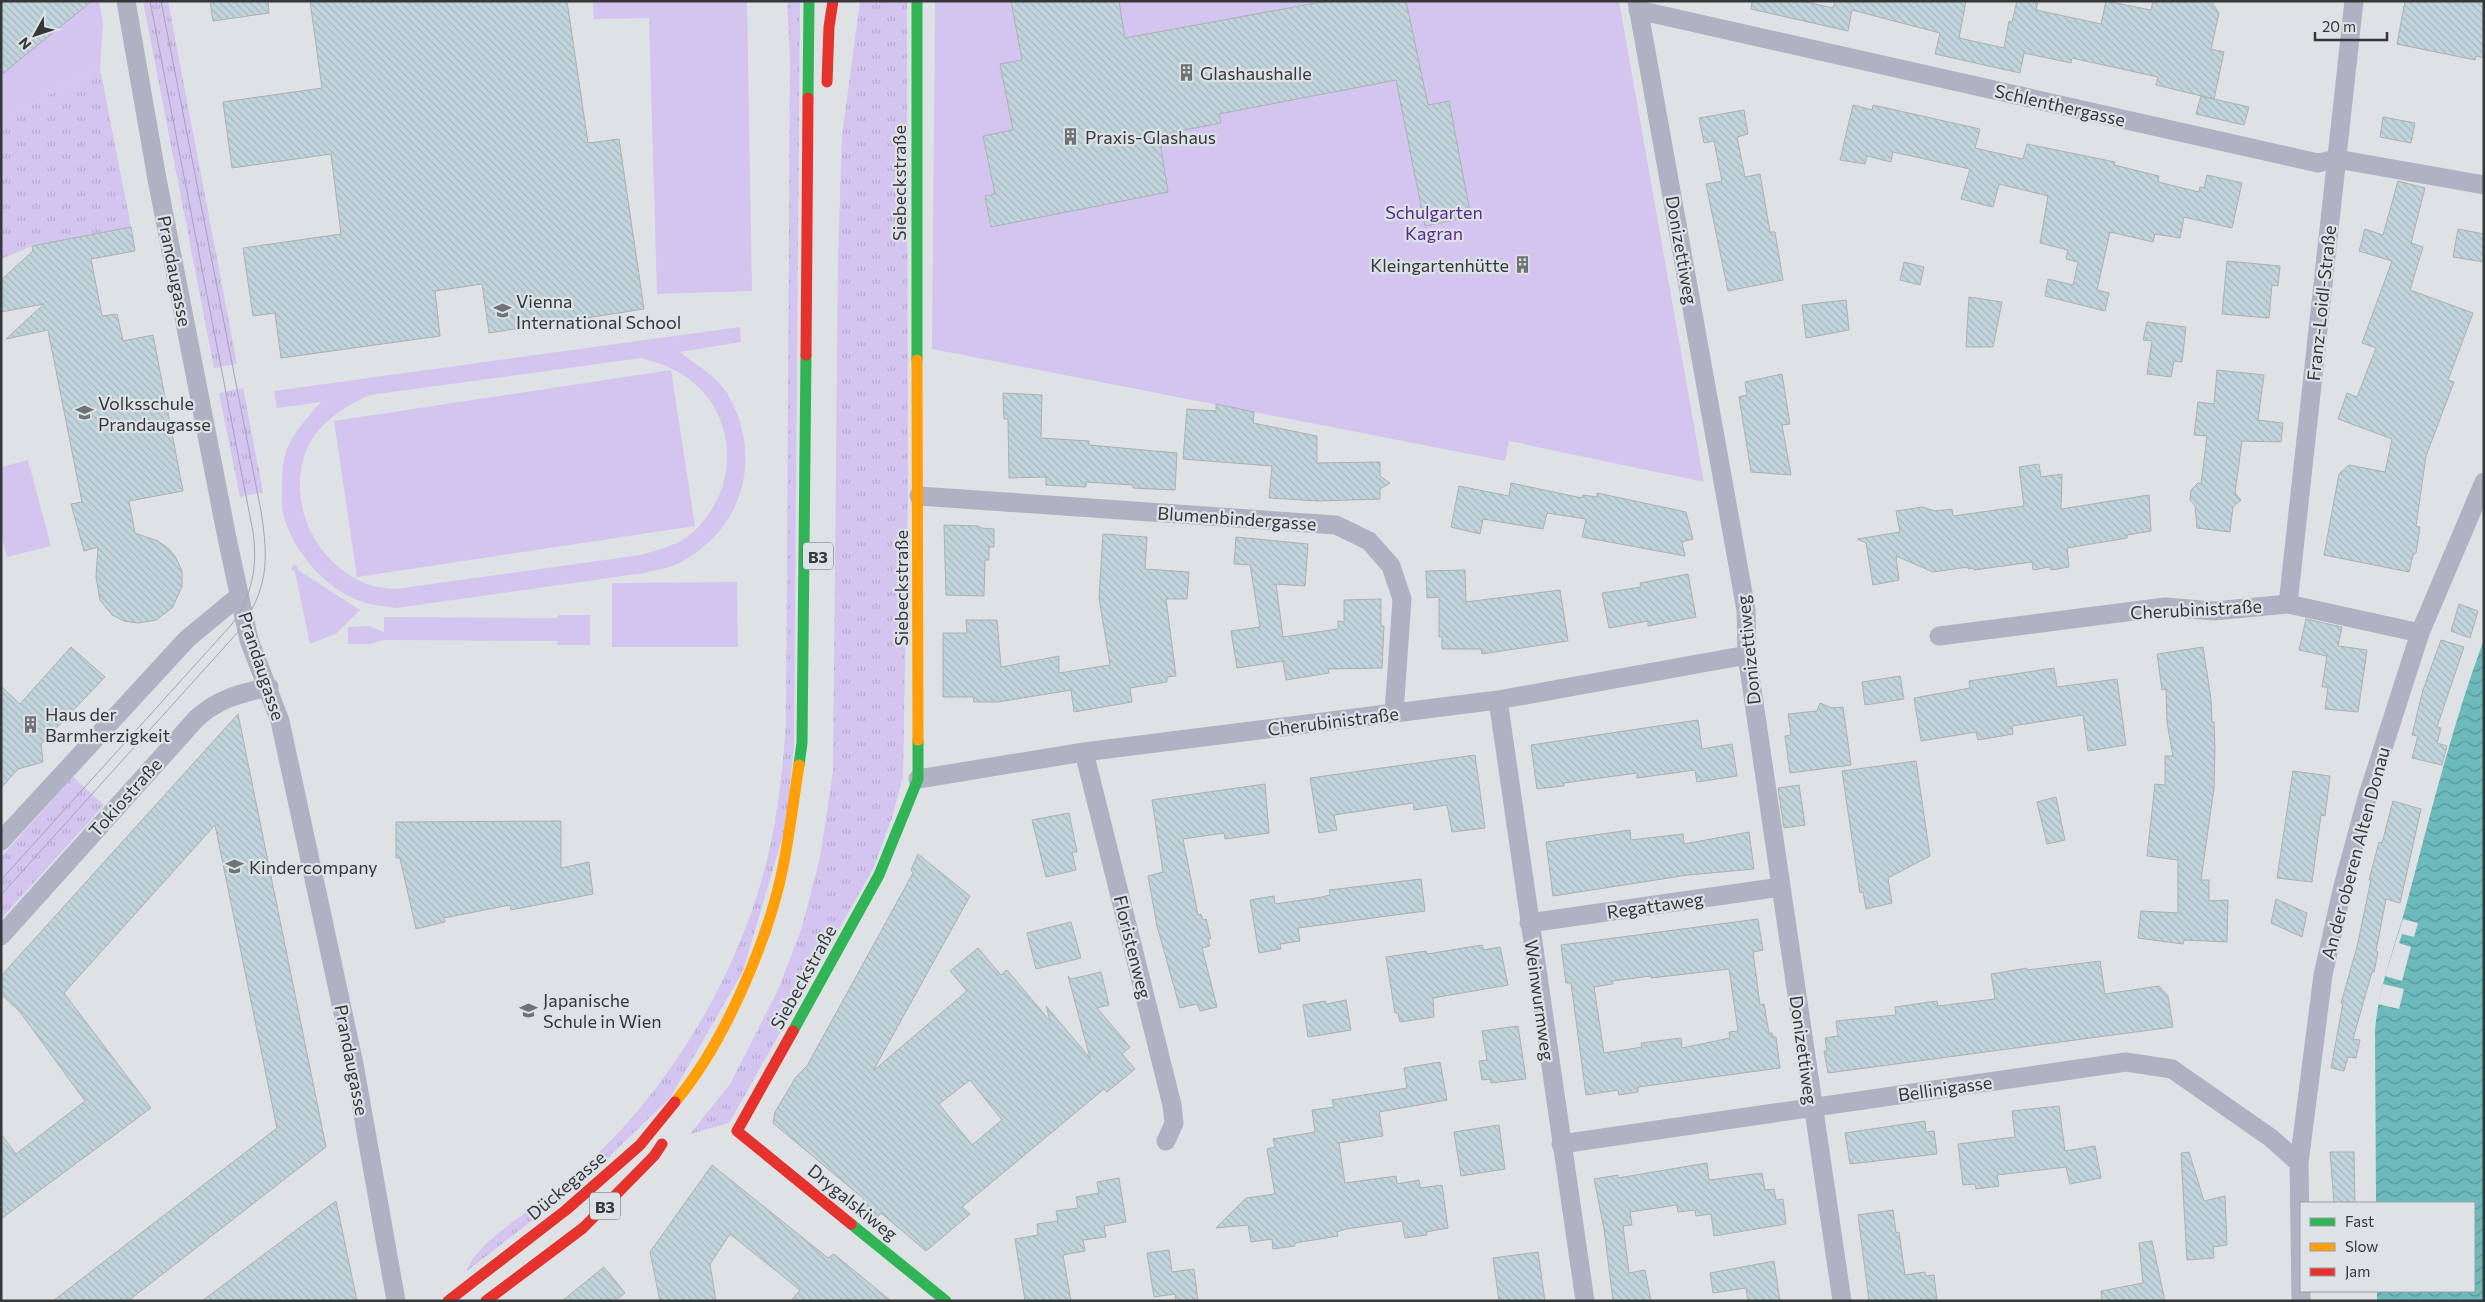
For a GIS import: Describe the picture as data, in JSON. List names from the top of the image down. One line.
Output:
{"streets":{"main road":["Siebeckstraße","B3","Dückegasse","Drygalskiweg"],"street":["Schlenthergasse","Donizettiweg","Prandaugasse","Franz-Loidl-Straße","Blumenbindergasse","Cherubinistraße","Tokiostraße","An der oberen Alten Donau","Regattaweg","Floristenweg","Weinwurmweg","Bellinigasse"]},"crossings":[["Schlenthergasse","Donizettiweg"],["Schlenthergasse","Franz-Loidl-Straße"],["Siebeckstraße","Blumenbindergasse"],["Siebeckstraße","Cherubinistraße"],["Siebeckstraße","Drygalskiweg"],["Donizettiweg","Cherubinistraße"],["Donizettiweg","Regattaweg"],["Donizettiweg","Bellinigasse"],["Prandaugasse","Tokiostraße"],["Franz-Loidl-Straße","Cherubinistraße"],["Blumenbindergasse","Cherubinistraße"],["Cherubinistraße","An der oberen Alten Donau"],["Cherubinistraße","Floristenweg"],["Cherubinistraße","Weinwurmweg"],["An der oberen Alten Donau","Bellinigasse"],["Regattaweg","Weinwurmweg"],["Weinwurmweg","Bellinigasse"]],"parks":["Schulgarten Kagran"],"places":{"building":["Glashaushalle","Praxis-Glashaus","Kleingartenhütte","Haus der Barmherzigkeit"],"school or university":["Vienna International School","Volksschule Prandaugasse","Kindercompany","Japanische Schule in Wien"]},"legend":["Fast","Slow","Jam"],"scale_bar":"20 m","north":"bottom left"}
